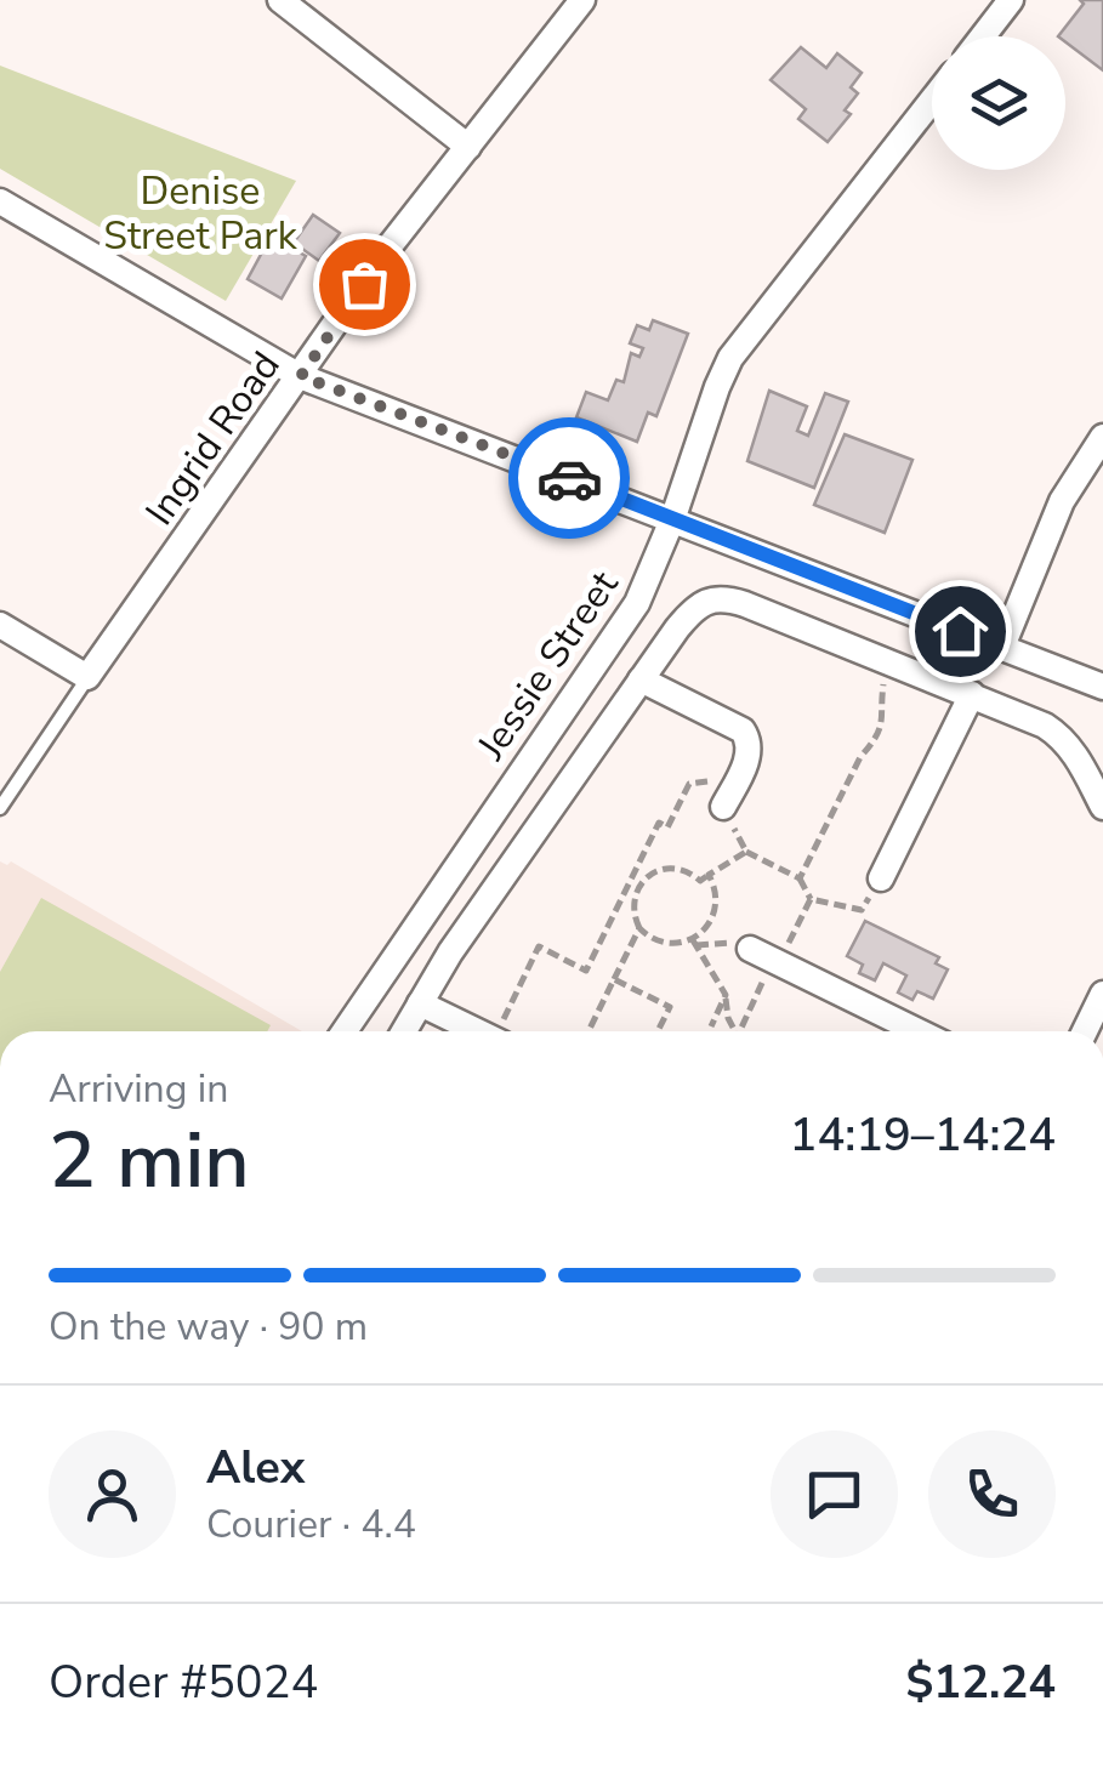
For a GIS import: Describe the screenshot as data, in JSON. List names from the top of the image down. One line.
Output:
{"streets":{"street":["Ingrid Road","Jessie Street"]},"parks":["Denise Street Park"],"page":{"heading":["2 min","Arriving in","14:19–14:24"],"panel":["Alex","Courier · 4.4","Order #5024","$12.24"],"bar":"On the way · 90 m"}}
